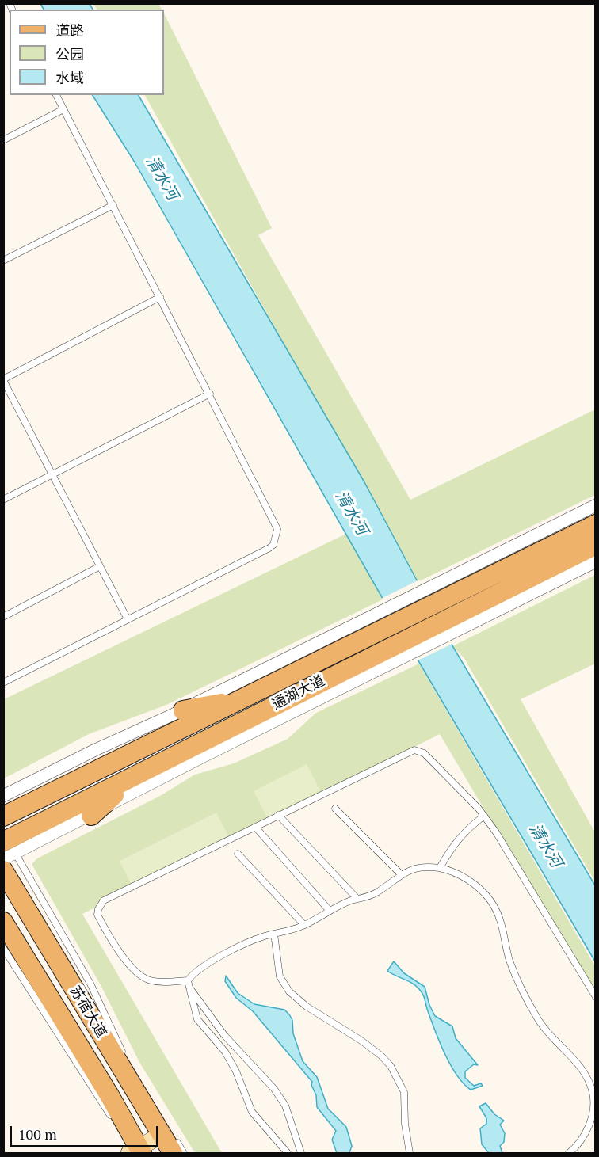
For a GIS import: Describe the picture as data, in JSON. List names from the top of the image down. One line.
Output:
{"streets":{"main road":["通湖大道","苏宿大道"]},"water":["清水河"],"legend":["道路","公园","水域"],"scale_bar":"100 m"}
